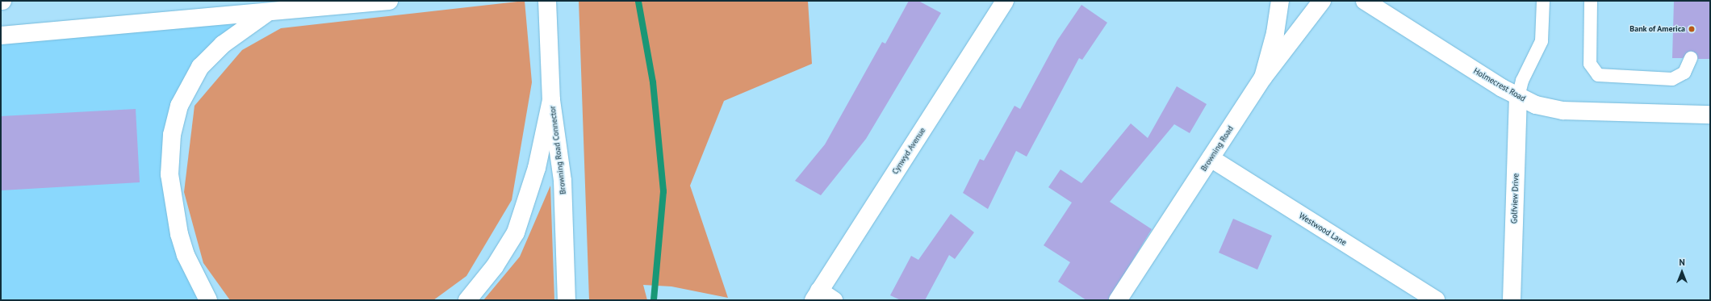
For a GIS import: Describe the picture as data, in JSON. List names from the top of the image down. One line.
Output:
{"streets":{"main road":["Holmecrest Road","Browning Road","Browning Road Connector","Cynwyd Avenue","Golfview Drive","Westwood Lane"]},"crossings":[["Holmecrest Road","Golfview Drive"],["Browning Road","Westwood Lane"]],"places":["Bank of America"],"north":"top"}
